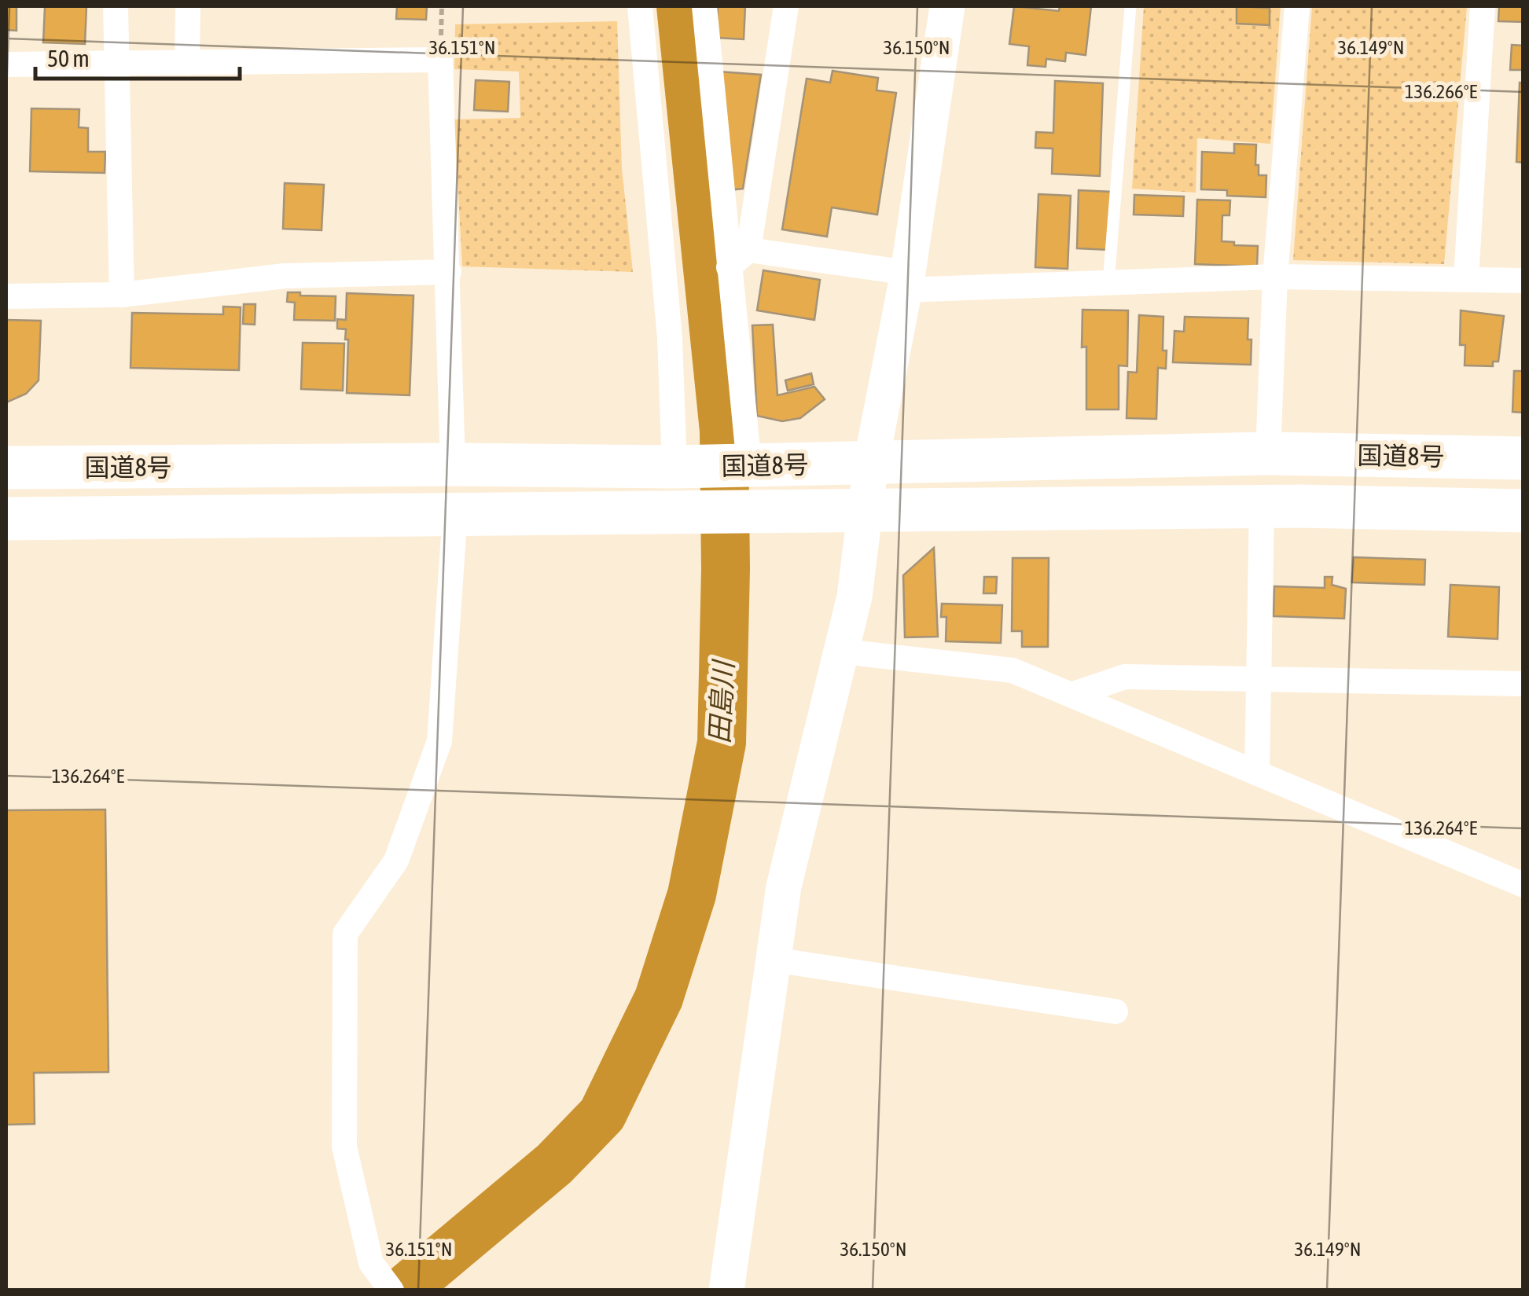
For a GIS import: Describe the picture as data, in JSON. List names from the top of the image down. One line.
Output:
{"streets":{"highway":["国道8号"]},"water":["田島川"],"scale_bar":"50 m","coordinates":["36.151°N","36.150°N","36.149°N","136.266°E","136.264°E"]}
